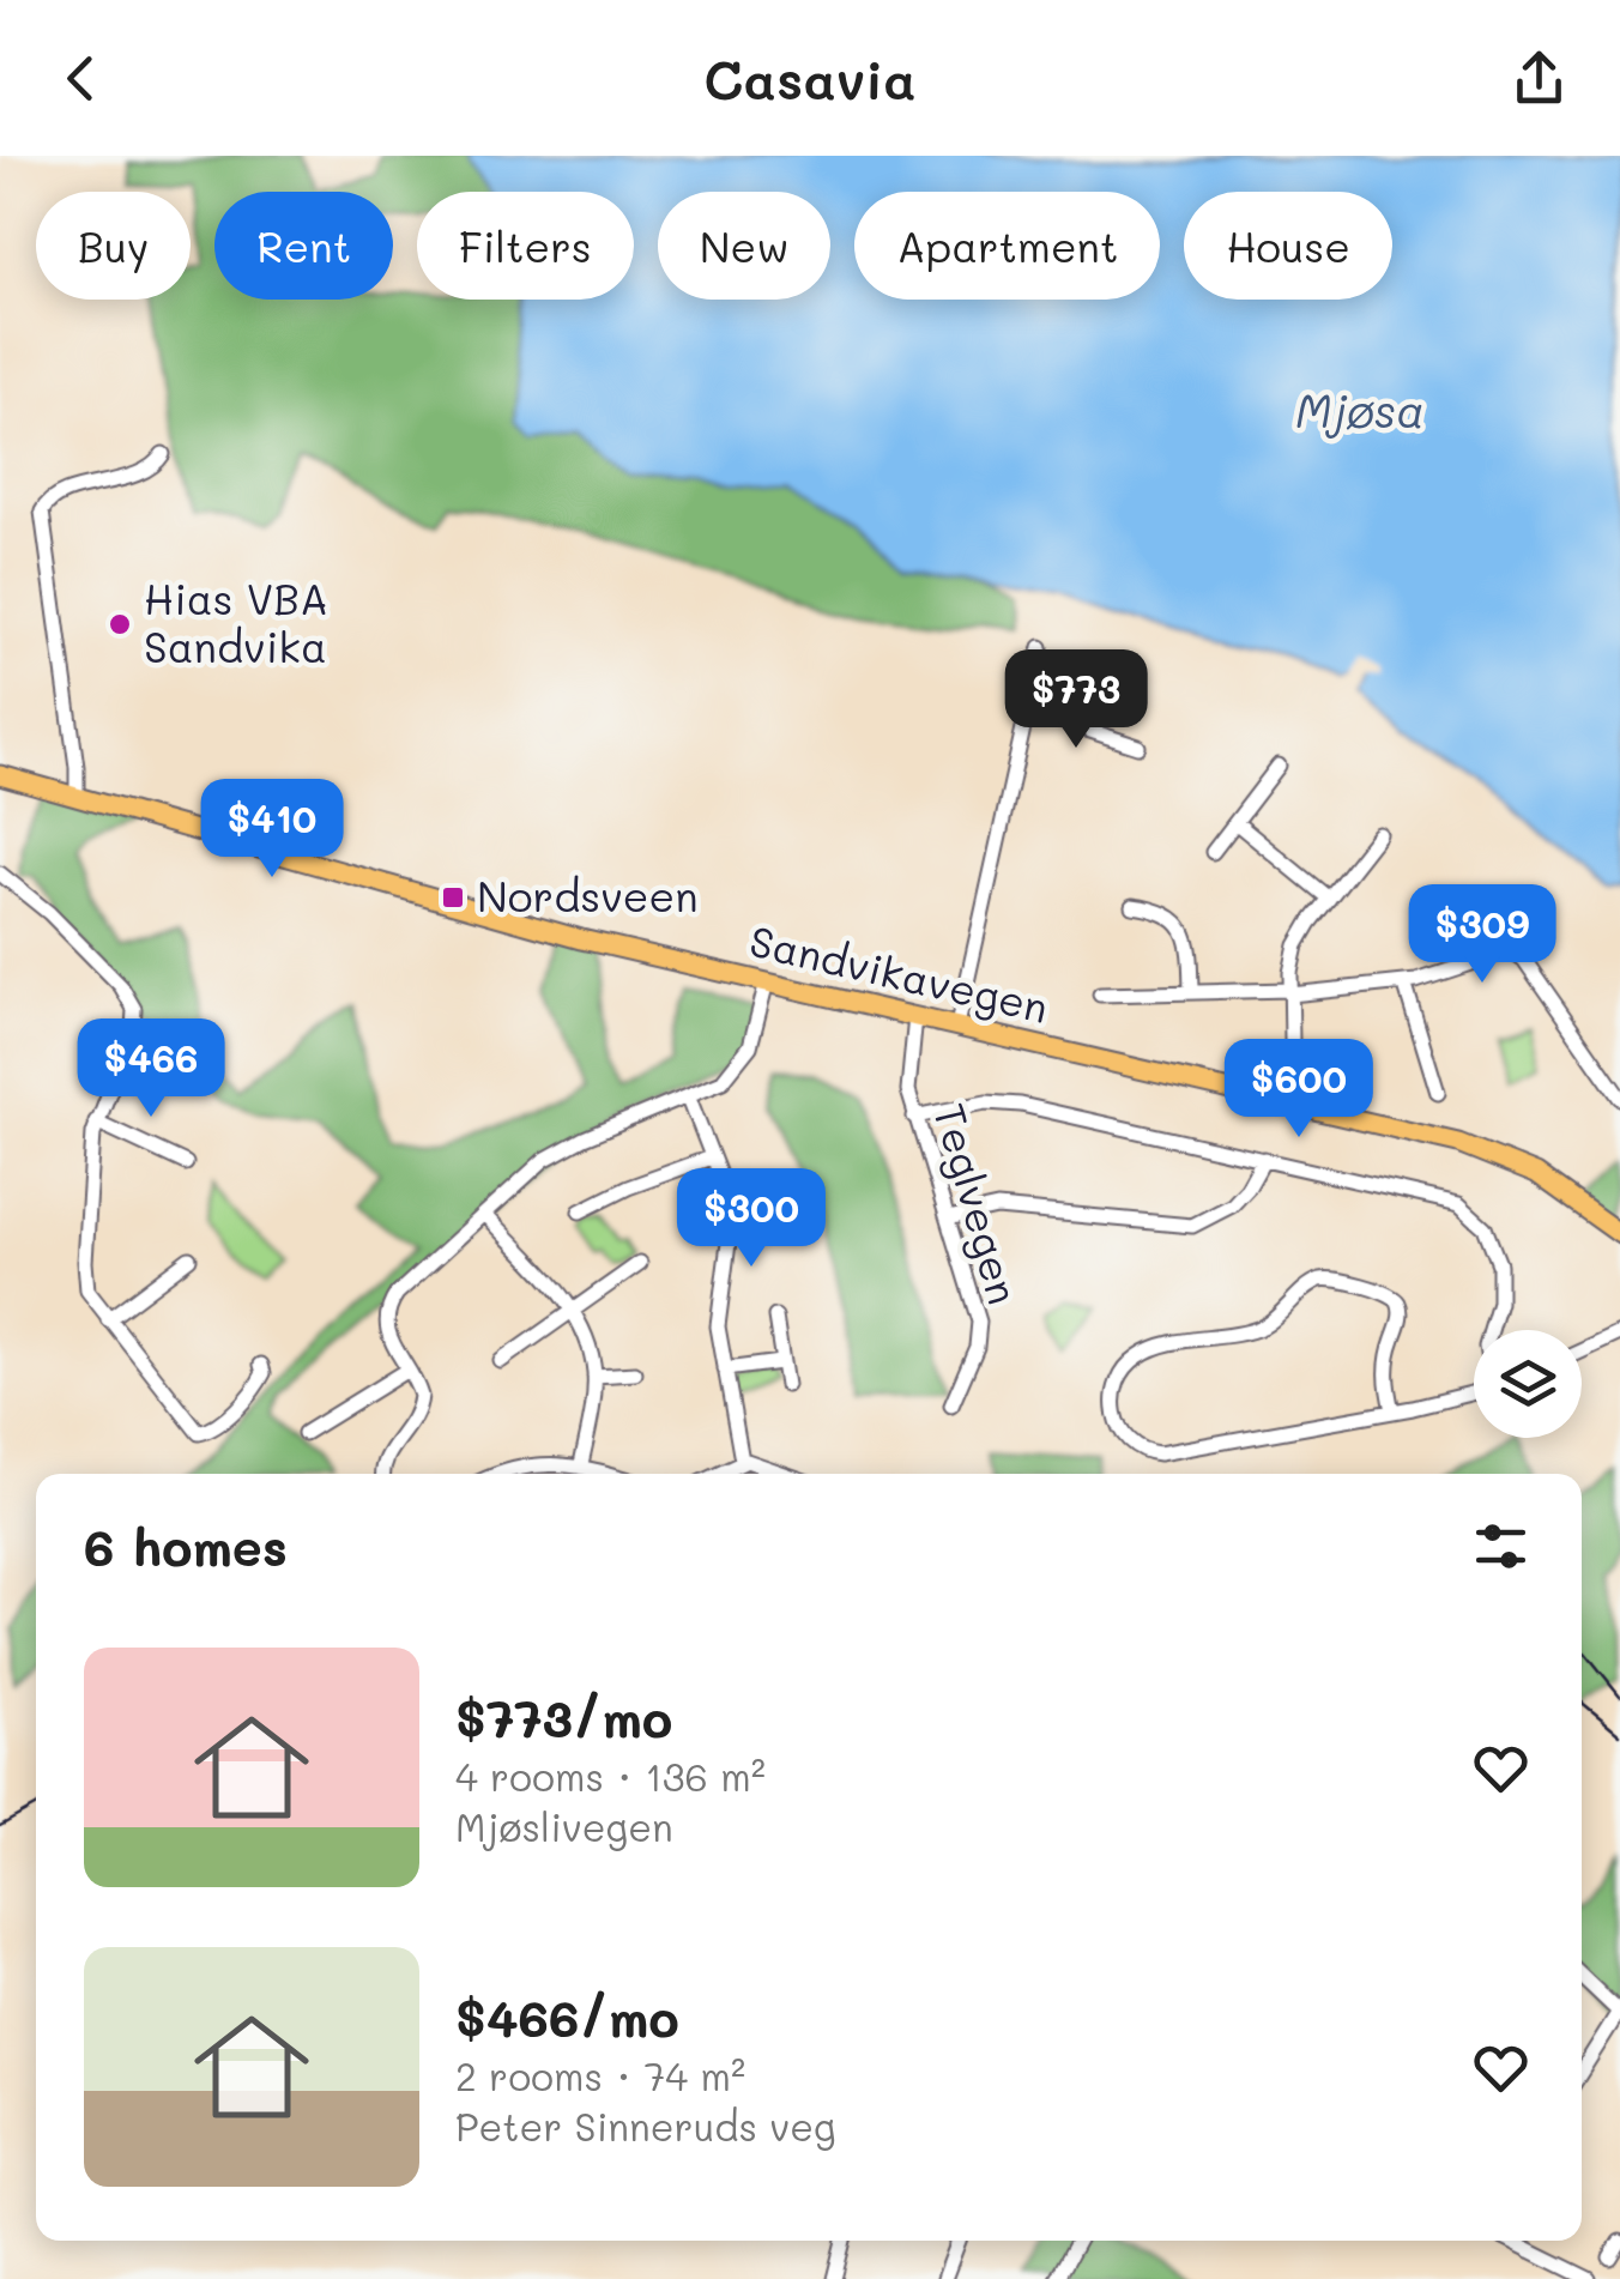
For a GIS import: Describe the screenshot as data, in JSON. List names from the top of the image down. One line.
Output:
{"streets":{"main road":["Sandvikavegen"],"street":["Teglvegen"]},"crossings":[["Sandvikavegen","Teglvegen"]],"water":["Mjøsa"],"places":{"other":["Hias VBA Sandvika"],"transit":["Nordsveen"]},"page":{"header":"Casavia","chip":["Buy","Rent","Filters","New","Apartment","House"],"price":["$773","$410","$309","$466","$600","$300"],"heading":"6 homes","list":[{"name":"$773/mo","note":"4 rooms · 136 m² · Mjøslivegen"},{"name":"$466/mo","note":"2 rooms · 74 m² · Peter Sinneruds veg"}]}}
